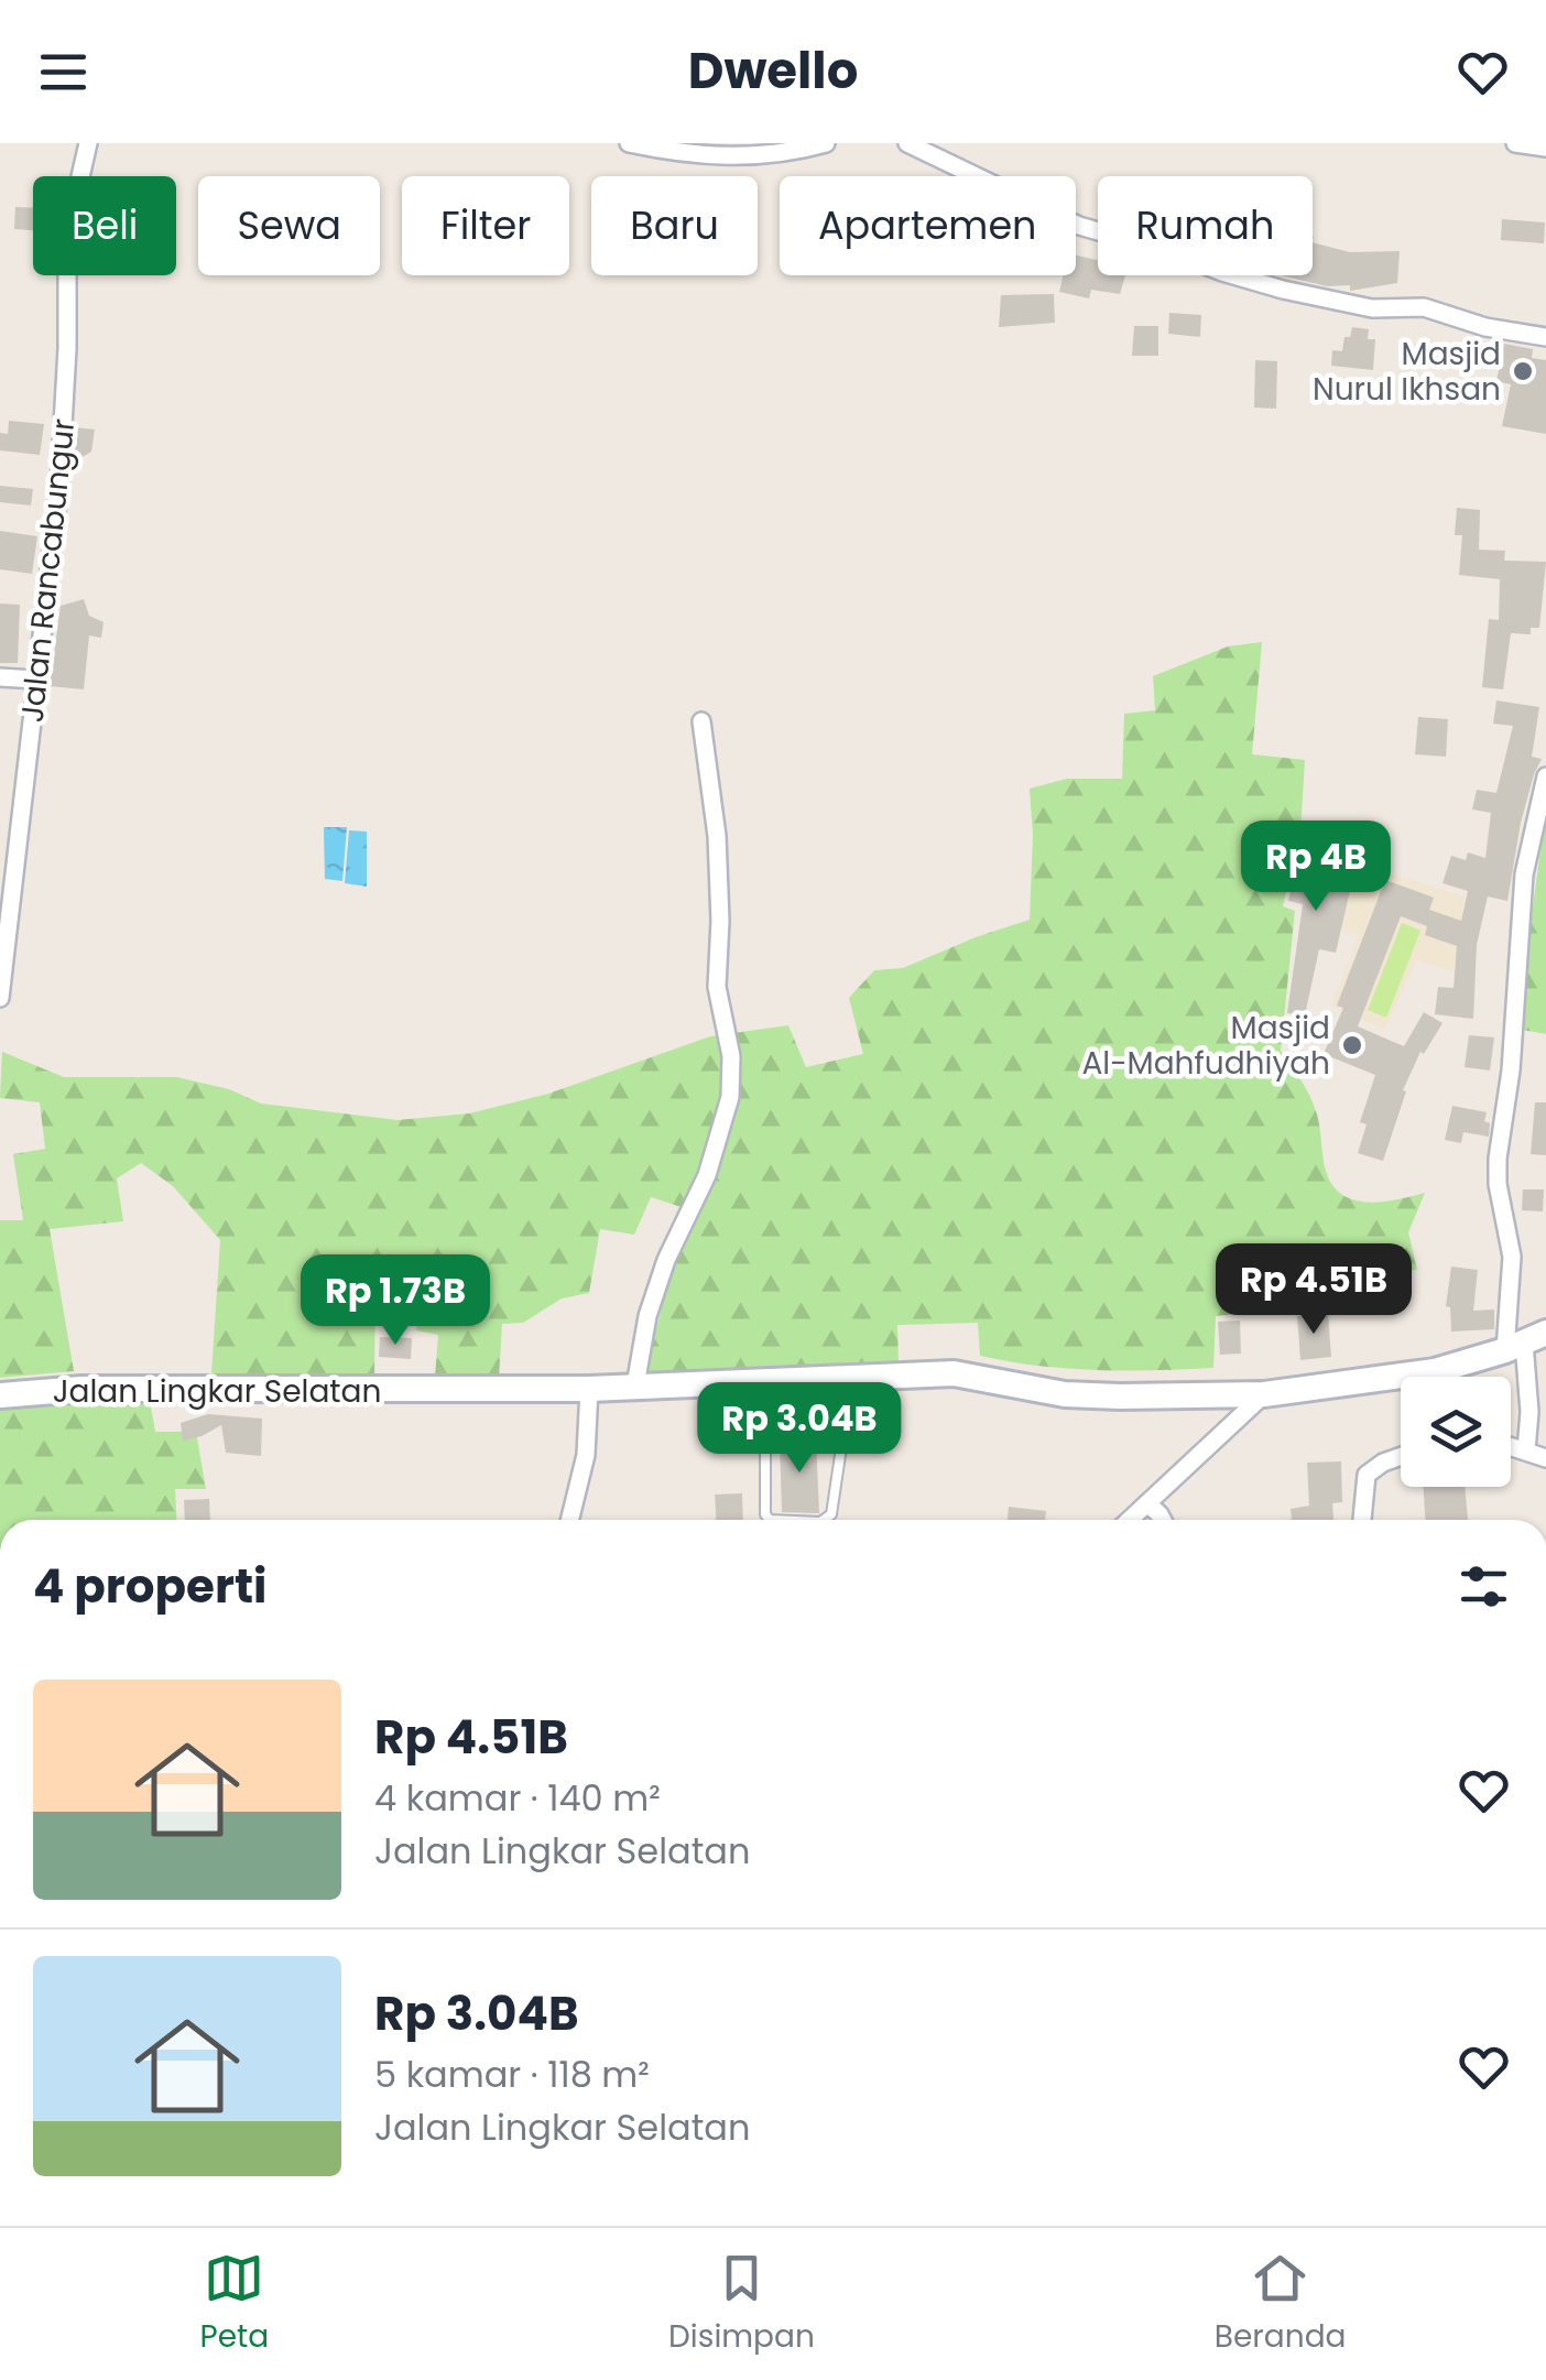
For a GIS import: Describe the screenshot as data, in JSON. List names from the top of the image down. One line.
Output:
{"streets":{"street":["Jalan Rancabungur","Jalan Lingkar Selatan"]},"places":["Masjid Nurul Ikhsan","Masjid Al-Mahfudhiyah"],"page":{"header":"Dwello","chip":["Beli","Sewa","Filter","Baru","Apartemen","Rumah"],"price":["Rp 4B","Rp 4.51B","Rp 1.73B","Rp 3.04B"],"heading":"4 properti","list":[{"name":"Rp 4.51B","note":"4 kamar · 140 m² · Jalan Lingkar Selatan"},{"name":"Rp 3.04B","note":"5 kamar · 118 m² · Jalan Lingkar Selatan"}],"tabs":["Peta","Disimpan","Beranda"]}}
